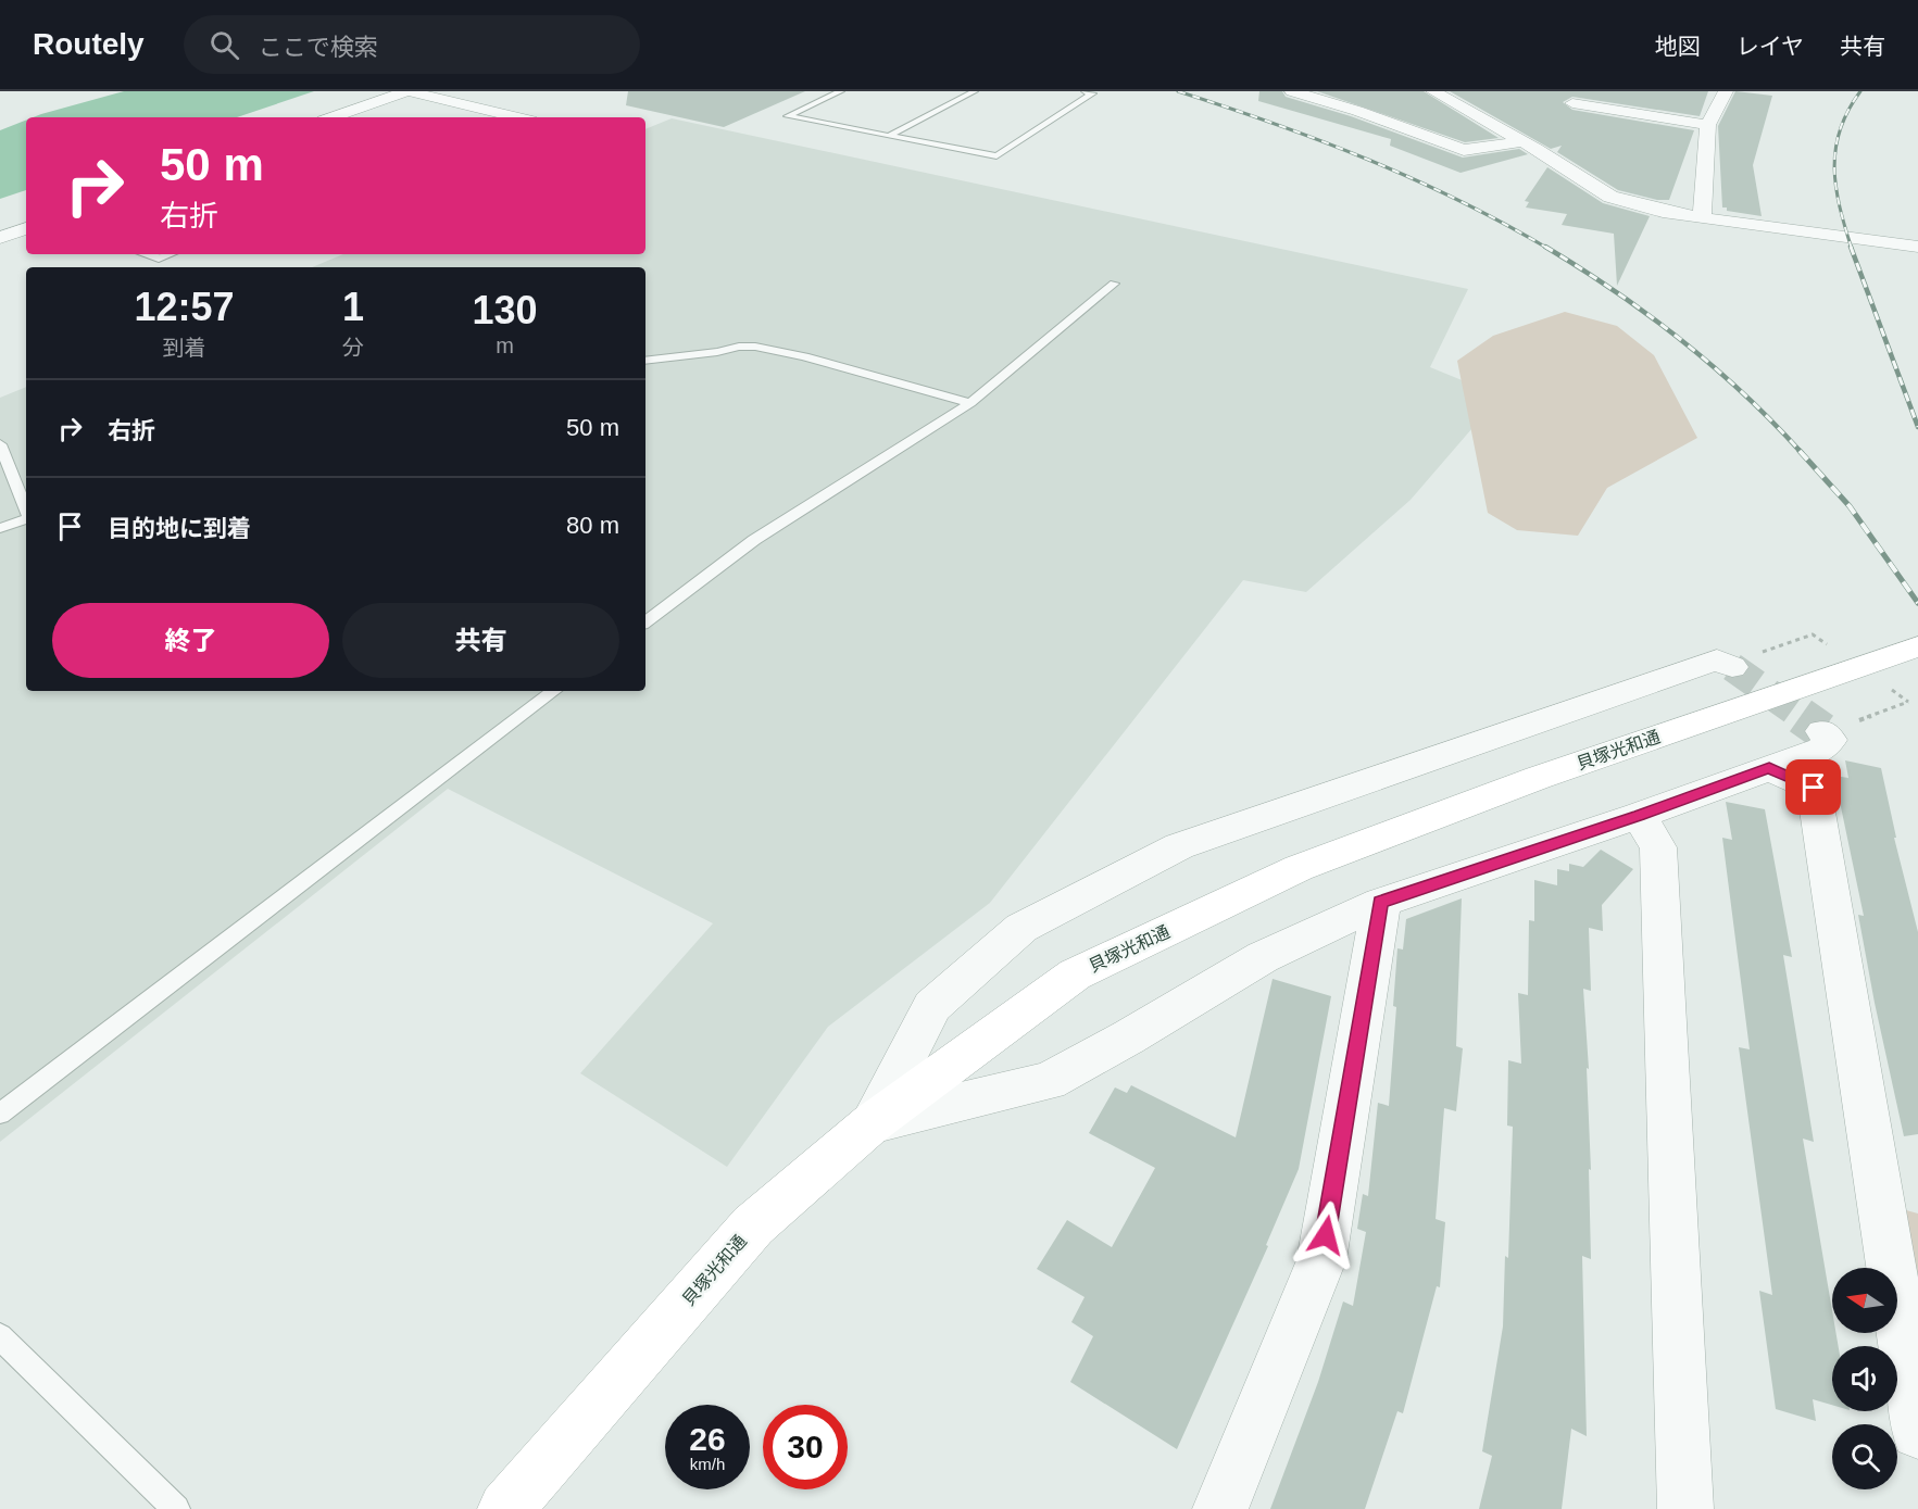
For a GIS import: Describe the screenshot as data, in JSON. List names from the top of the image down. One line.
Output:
{"streets":{"street":["貝塚光和通"]},"north":"left","page":{"header":"Routely","search":"ここで検索","nav":["地図","レイヤ","共有"],"turn":["50 m","右折"],"eta":["12:57","到着","1","分","130","m"],"list":[{"name":"右折","value":"50 m"},{"name":"目的地に到着","value":"80 m"}],"buttons":["終了","共有"],"speed":"26 km/h","limit":"30"}}
